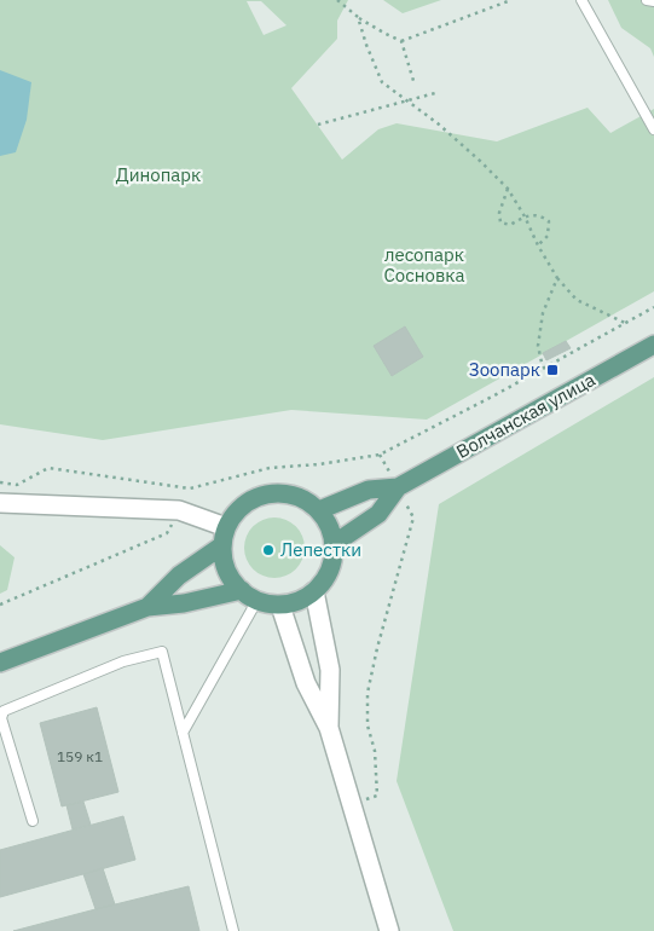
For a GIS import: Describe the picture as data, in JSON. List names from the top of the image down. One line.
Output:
{"streets":{"main road":["Волчанская улица"]},"parks":["Динопарк","лесопарк Сосновка"],"places":{"transit":["Зоопарк"],"other":["Лепестки"]},"house_numbers":["159 к1"]}
